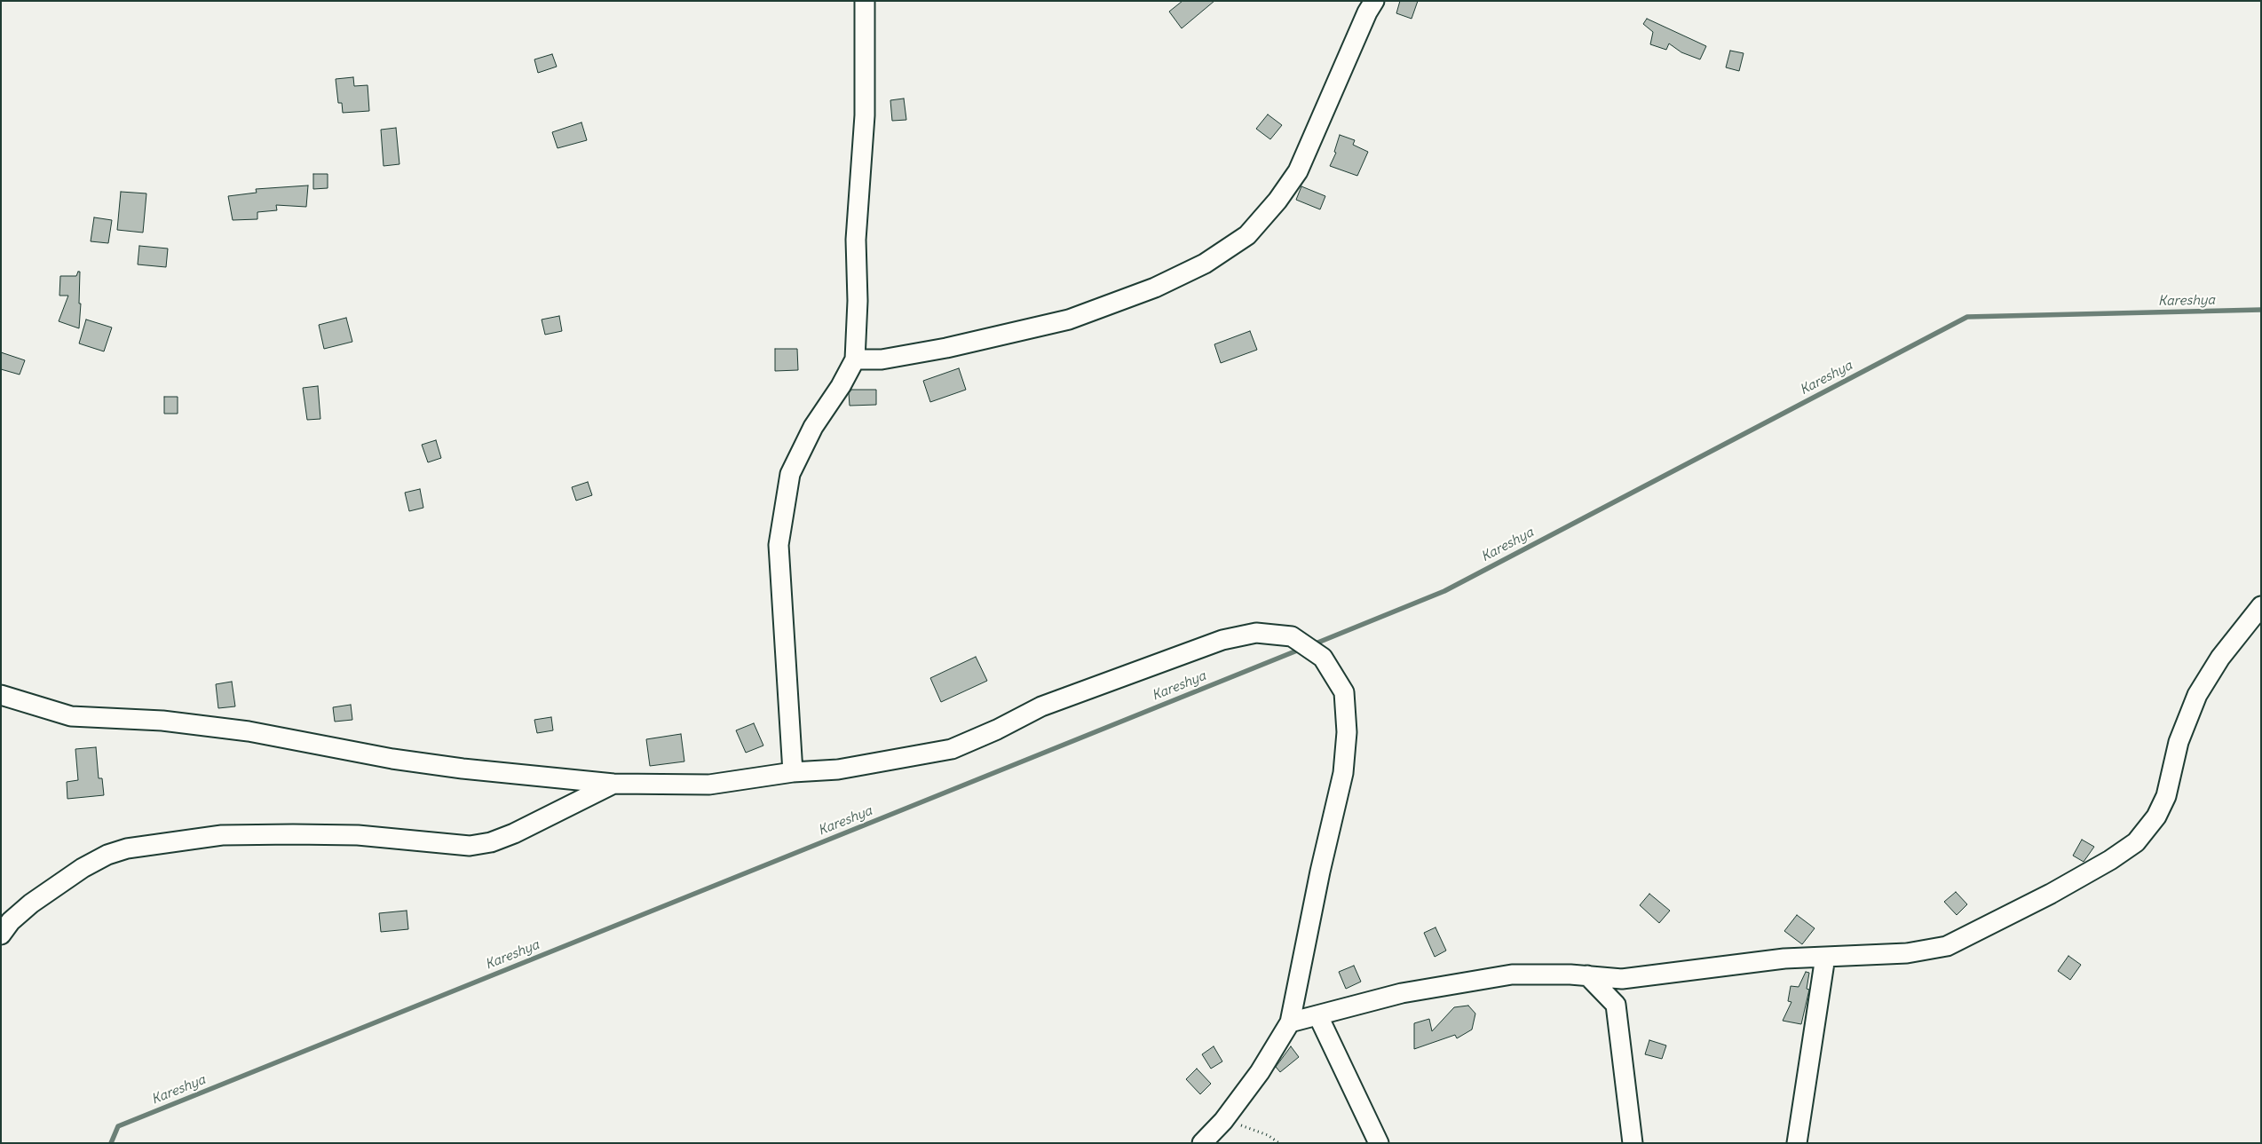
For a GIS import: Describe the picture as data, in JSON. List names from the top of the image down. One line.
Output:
{"water":["Kareshya"]}
